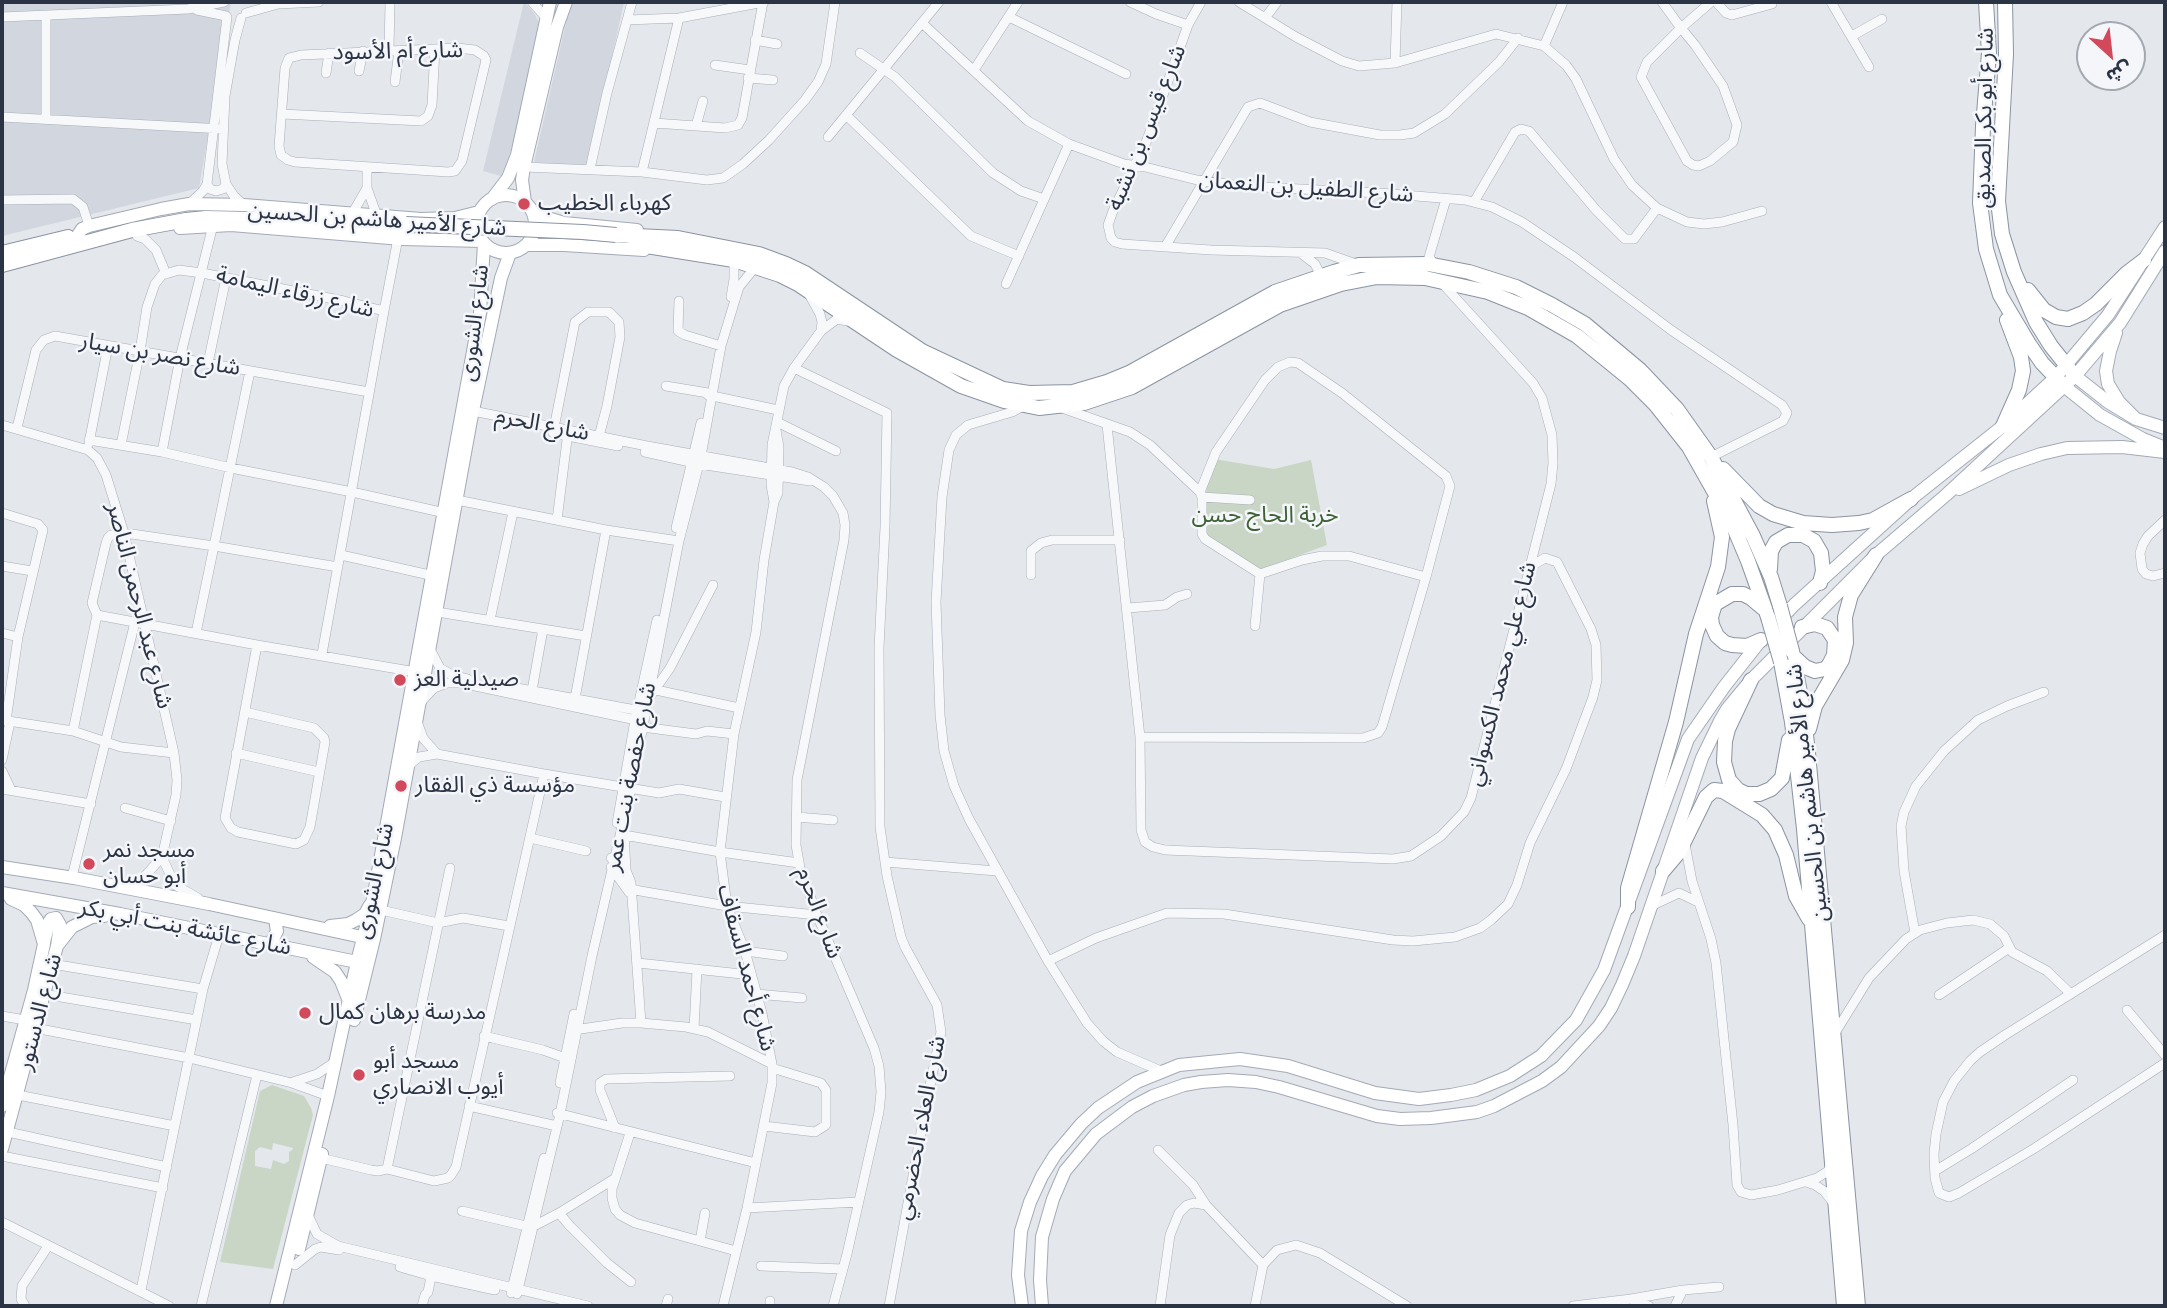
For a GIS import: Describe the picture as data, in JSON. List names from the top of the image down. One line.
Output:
{"streets":{"highway":["شارع أبو بكر الصديق","شارع الأمير هاشم بن الحسين"],"main road":["شارع الشورى","شارع عائشة بنت أبي بكر","شارع الدستور"],"street":["شارع أم الأسود","شارع قيس بن نشبة","شارع الطفيل بن النعمان","شارع زرقاء اليمامة","شارع نصر بن سيار","شارع الحرم","شارع عبد الرحمن الناصر","شارع علي محمد الكسواني","شارع حفصة بنت عمر","شارع أحمد السقاف","شارع العلاء الحضرمي"]},"crossings":[["شارع قيس بن نشبة","شارع الطفيل بن النعمان"],["شارع قيس بن نشبة","شارع الأمير هاشم بن الحسين"],["شارع الطفيل بن النعمان","شارع الأمير هاشم بن الحسين"],["شارع الأمير هاشم بن الحسين","شارع الشورى"],["شارع الأمير هاشم بن الحسين","شارع علي محمد الكسواني"],["شارع الأمير هاشم بن الحسين","شارع حفصة بنت عمر"],["شارع زرقاء اليمامة","شارع نصر بن سيار"],["شارع الشورى","شارع الحرم"],["شارع الشورى","شارع عائشة بنت أبي بكر"],["شارع الحرم","شارع حفصة بنت عمر"],["شارع الحرم","شارع أحمد السقاف"],["شارع عائشة بنت أبي بكر","شارع الدستور"],["شارع أحمد السقاف","شارع العلاء الحضرمي"]],"parks":["خربة الحاج حسن"],"places":["كهرباء الخطيب","صيدلية العز","مؤسسة ذي الفقار","مسجد نمر أبو حسان","مدرسة برهان كمال","مسجد أبو أيوب الانصاري"],"north":"bottom right"}
